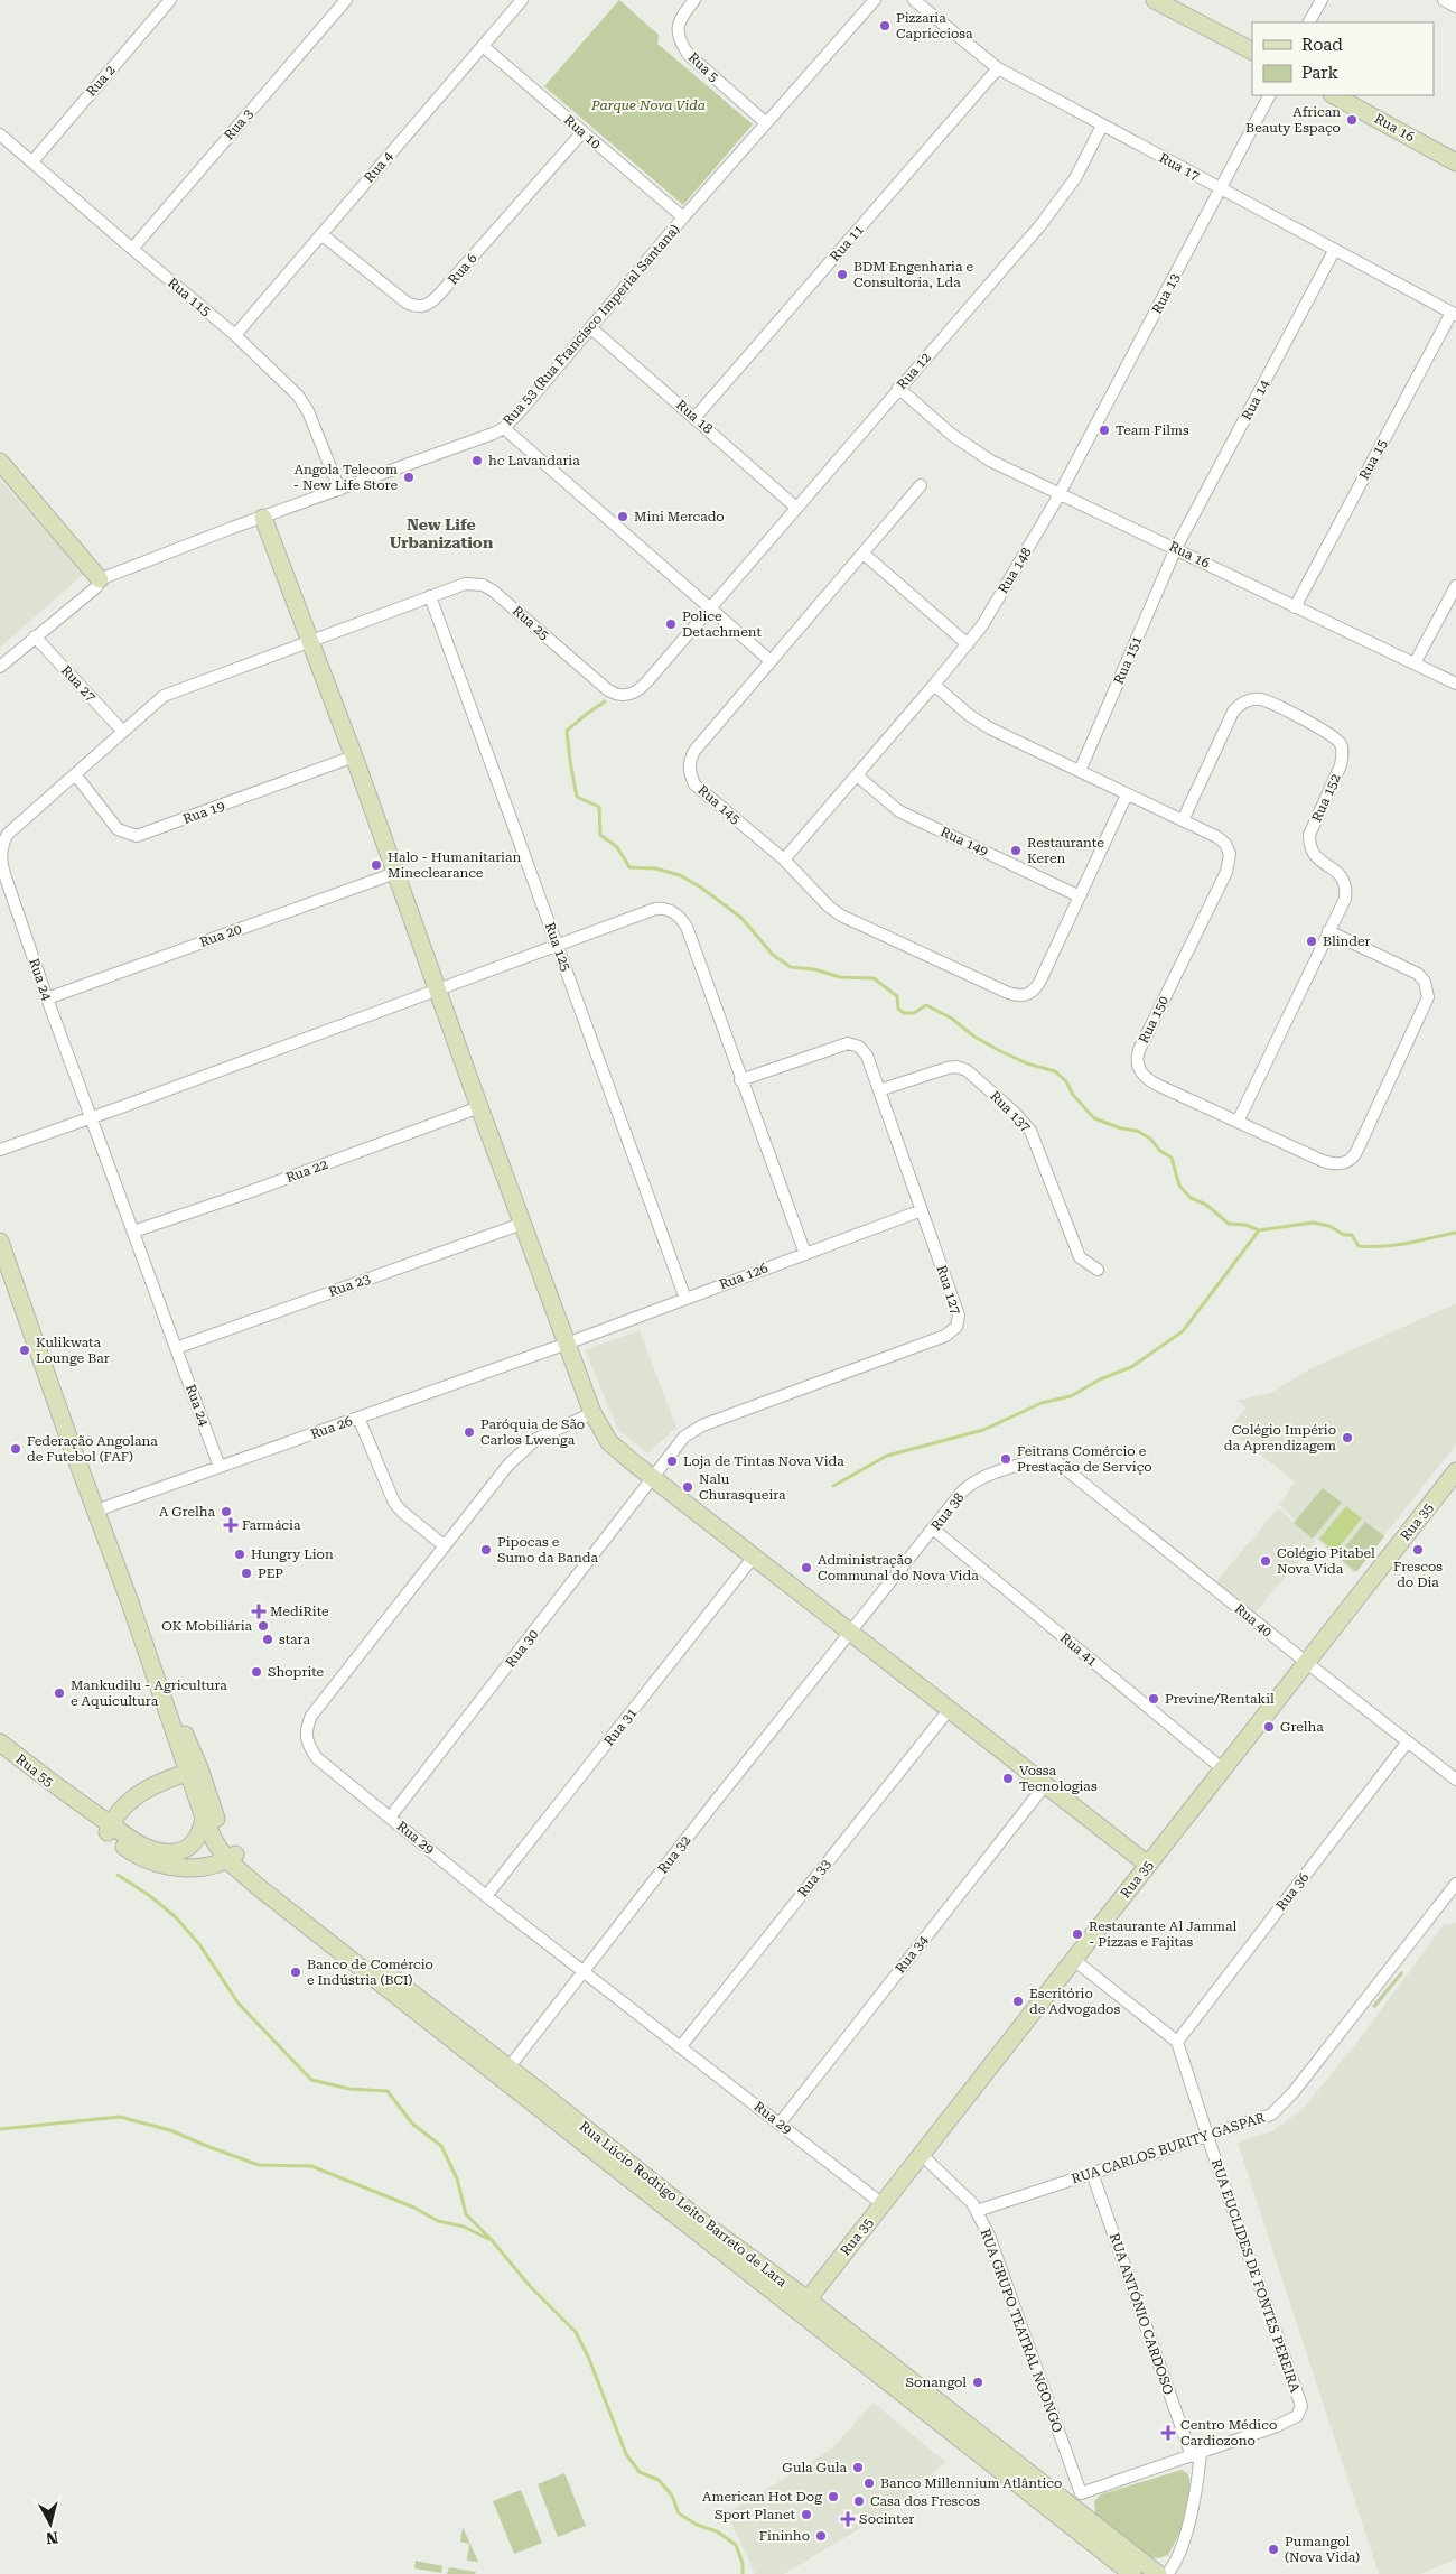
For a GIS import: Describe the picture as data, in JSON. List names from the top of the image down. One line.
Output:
{"streets":{"street":["Rua 5","Rua 2","Rua 3","Rua 16","Rua 10","Rua 4","Rua 17","Rua 11","Rua 6","Rua 13","Rua 115","Rua 53 (Rua Francisco Imperial Santana)","Rua 12","Rua 14","Rua 18","Rua 15","Rua 148","Rua 25","Rua 151","Rua 27","Rua 152","Rua 145","Rua 19","Rua 149","Rua 20","Rua 125","Rua 24","Rua 150","Rua 137","Rua 22","Rua 126","Rua 23","Rua 127","Rua 26","Rua 38","Rua 35","Rua 40","Rua 30","Rua 41","Rua 31","Rua 55","Rua 29","Rua 32","Rua 33","Rua 36","Rua 34","RUA CARLOS BURITY GASPAR","Rua Lúcio Rodrigo Leito Barreto de Lara","RUA EUCLIDES DE FONTES PEREIRA","RUA ANTÓNIO CARDOSO","RUA GRUPO TEATRAL NGONGO"]},"crossings":[["Rua 5","Rua 53 (Rua Francisco Imperial Santana)"],["Rua 2","Rua 115"],["Rua 3","Rua 115"],["Rua 16","Rua 13"],["Rua 16","Rua 12"],["Rua 16","Rua 14"],["Rua 16","Rua 15"],["Rua 16","Rua 148"],["Rua 16","Rua 151"],["Rua 10","Rua 4"],["Rua 10","Rua 6"],["Rua 10","Rua 53 (Rua Francisco Imperial Santana)"],["Rua 4","Rua 6"],["Rua 4","Rua 115"],["Rua 17","Rua 11"],["Rua 17","Rua 13"],["Rua 17","Rua 12"],["Rua 17","Rua 14"],["Rua 17","Rua 15"],["Rua 11","Rua 18"],["Rua 13","Rua 148"],["Rua 115","Rua 53 (Rua Francisco Imperial Santana)"],["Rua 53 (Rua Francisco Imperial Santana)","Rua 18"],["Rua 53 (Rua Francisco Imperial Santana)","Rua 27"],["Rua 12","Rua 18"],["Rua 12","Rua 25"],["Rua 14","Rua 151"],["Rua 148","Rua 145"],["Rua 148","Rua 149"],["Rua 148","Rua 150"],["Rua 25","Rua 125"],["Rua 25","Rua 24"],["Rua 151","Rua 150"],["Rua 27","Rua 24"],["Rua 152","Rua 150"],["Rua 19","Rua 24"],["Rua 20","Rua 24"],["Rua 125","Rua 126"],["Rua 24","Rua 22"],["Rua 24","Rua 23"],["Rua 24","Rua 26"],["Rua 137","Rua 127"],["Rua 126","Rua 127"],["Rua 126","Rua 26"],["Rua 127","Rua 30"],["Rua 38","Rua 40"],["Rua 38","Rua 41"],["Rua 38","Rua 32"],["Rua 35","Rua 40"],["Rua 35","Rua 41"],["Rua 35","Rua 29"],["Rua 35","Rua Lúcio Rodrigo Leito Barreto de Lara"],["Rua 35","RUA GRUPO TEATRAL NGONGO"],["Rua 40","Rua 36"],["Rua 30","Rua 29"],["Rua 31","Rua 29"],["Rua 29","Rua 32"],["Rua 29","Rua 33"],["Rua 29","Rua 34"],["Rua 32","Rua Lúcio Rodrigo Leito Barreto de Lara"],["Rua 36","RUA EUCLIDES DE FONTES PEREIRA"],["RUA CARLOS BURITY GASPAR","RUA EUCLIDES DE FONTES PEREIRA"],["RUA CARLOS BURITY GASPAR","RUA ANTÓNIO CARDOSO"],["RUA CARLOS BURITY GASPAR","RUA GRUPO TEATRAL NGONGO"],["Rua Lúcio Rodrigo Leito Barreto de Lara","RUA EUCLIDES DE FONTES PEREIRA"],["Rua Lúcio Rodrigo Leito Barreto de Lara","RUA GRUPO TEATRAL NGONGO"],["RUA EUCLIDES DE FONTES PEREIRA","RUA ANTÓNIO CARDOSO"],["RUA EUCLIDES DE FONTES PEREIRA","RUA GRUPO TEATRAL NGONGO"]],"districts":["New Life Urbanization"],"parks":["Parque Nova Vida"],"places":{"other":["Pizzaria Capricciosa","African Beauty Espaço","BDM Engenharia e Consultoria, Lda","Team Films","hc Lavandaria","Angola Telecom - New Life Store","Mini Mercado","Police Detachment","Restaurante Keren","Halo - Humanitarian Mineclearance","Blinder","Kulikwata Lounge Bar","Paróquia de São Carlos Lwenga","Colégio Império da Aprendizagem","Federação Angolana de Futebol (FAF)","Feitrans Comércio e Prestação de Serviço","Loja de Tintas Nova Vida","Nalu Churasqueira","A Grelha","Pipocas e Sumo da Banda","Frescos do Dia","Hungry Lion","Colégio Pitabel Nova Vida","Administração Communal do Nova Vida","PEP","OK Mobiliária","stara","Shoprite","Mankudilu - Agricultura e Aquicultura","Previne/Rentakil","Grelha","Vossa Tecnologias","Restaurante Al Jammal - Pizzas e Fajitas","Banco de Comércio e Indústria (BCI)","Escritório de Advogados","Sonangol","Gula Gula","Banco Millennium Atlântico","American Hot Dog","Casa dos Frescos","Sport Planet","Fininho","Pumangol (Nova Vida)"],"health":["Farmácia","MediRite","Centro Médico Cardiozono","Socinter"]},"legend":["Road","Park"],"north":"bottom"}
